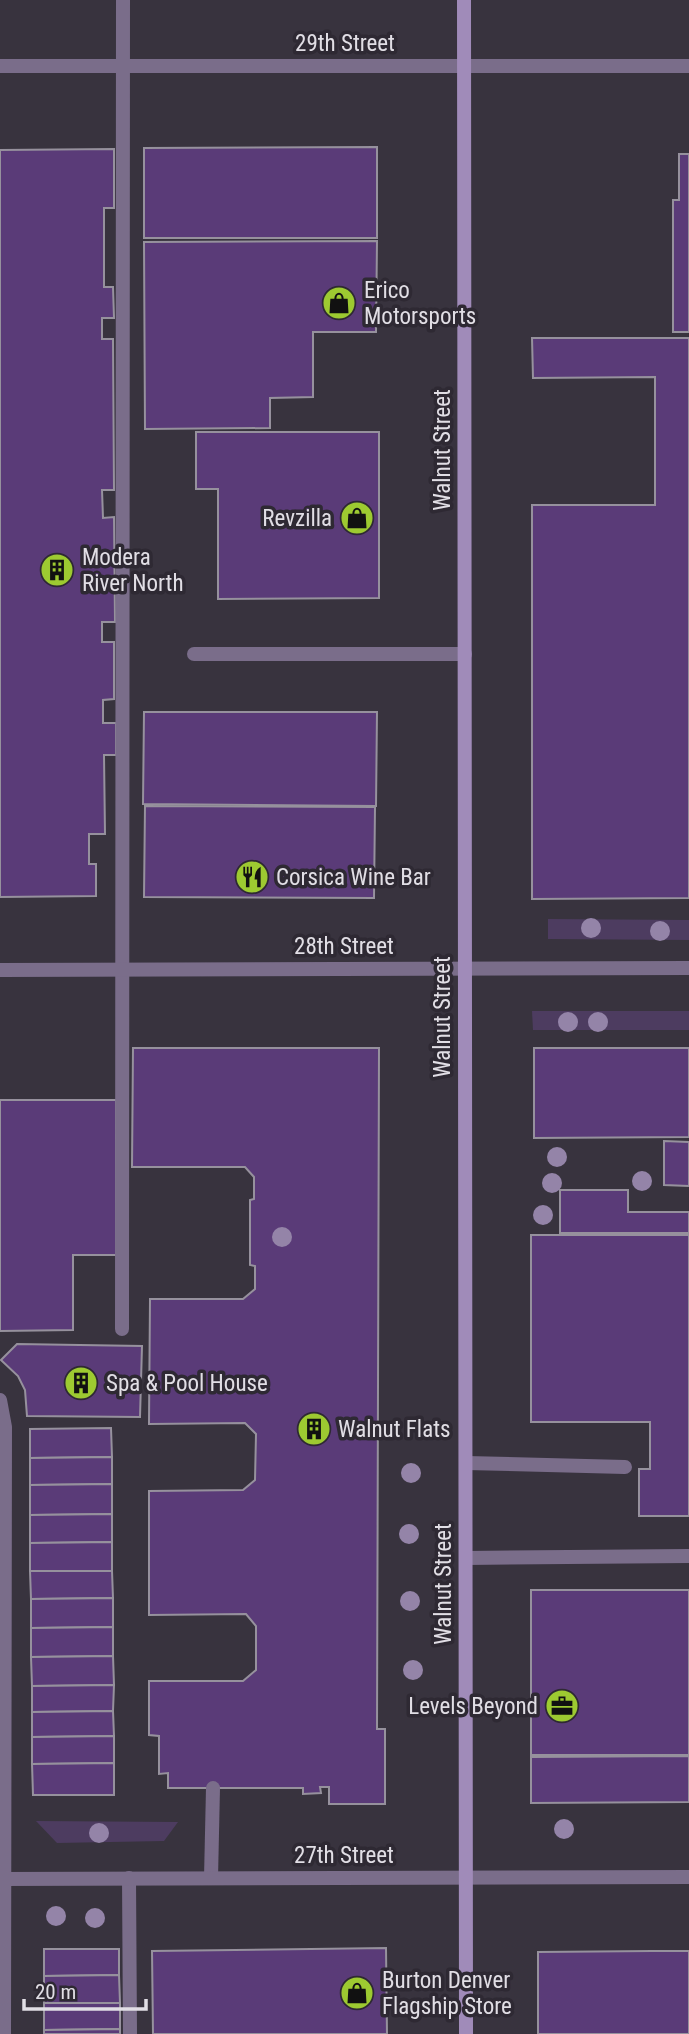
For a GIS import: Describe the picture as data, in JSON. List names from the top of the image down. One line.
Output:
{"streets":{"street":["29th Street","Walnut Street","28th Street","27th Street"]},"crossings":[["29th Street","Walnut Street"],["Walnut Street","28th Street"],["Walnut Street","27th Street"]],"places":{"shop":["Erico Motorsports","Revzilla","Burton Denver Flagship Store"],"building":["Modera River North","Spa & Pool House","Walnut Flats"],"restaurant":["Corsica Wine Bar"],"office":["Levels Beyond"]},"scale_bar":"20 m"}
